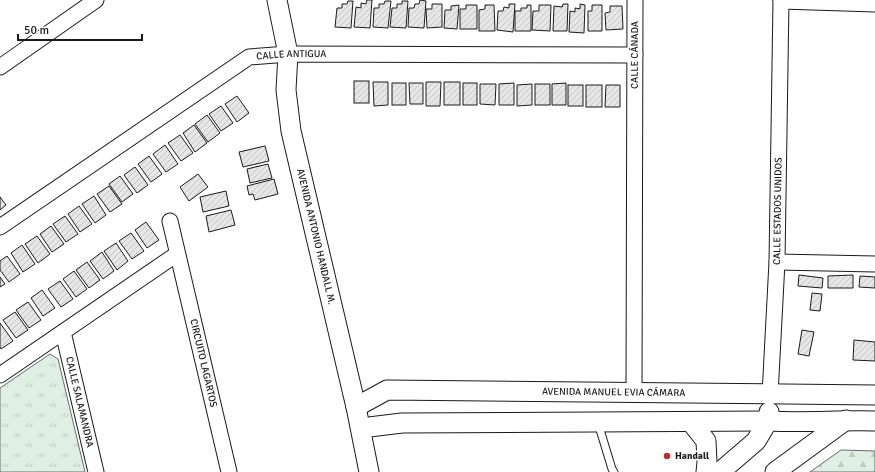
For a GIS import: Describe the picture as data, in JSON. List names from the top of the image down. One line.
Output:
{"streets":{"street":["CALLE ANTIGUA","CALLE CÁNADA","CALLE ESTADOS UNIDOS","AVENIDA ANTONIO HANDALL M.","CIRCUITO LAGARTOS","AVENIDA MANUEL EVIA CÁMARA","CALLE SALAMANDRA"]},"crossings":[["CALLE ANTIGUA","CALLE CÁNADA"],["CALLE ANTIGUA","AVENIDA ANTONIO HANDALL M."],["CALLE CÁNADA","AVENIDA MANUEL EVIA CÁMARA"],["CALLE ESTADOS UNIDOS","AVENIDA MANUEL EVIA CÁMARA"],["AVENIDA ANTONIO HANDALL M.","AVENIDA MANUEL EVIA CÁMARA"]],"places":["Handall"],"scale_bar":"50 m"}
